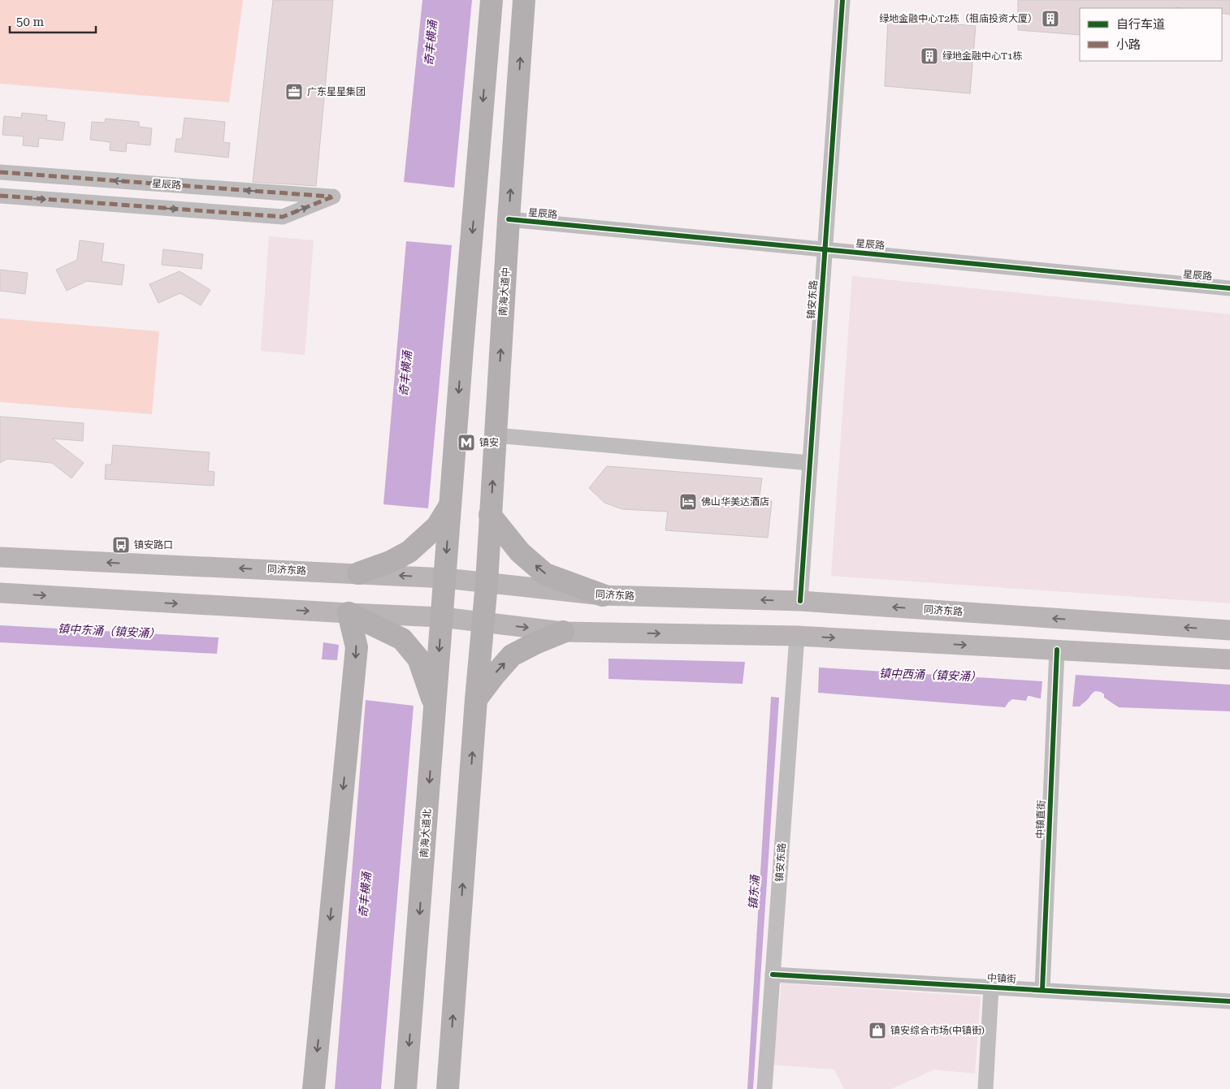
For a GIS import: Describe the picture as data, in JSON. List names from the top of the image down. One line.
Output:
{"streets":{"highway":["南海大道中","南海大道北"],"main road":["同济东路"],"street":["星辰路","镇安东路","中镇直街","中镇街"]},"crossings":[["星辰路","南海大道中"],["星辰路","镇安东路"],["南海大道中","同济东路"],["镇安东路","同济东路"],["镇安东路","中镇街"],["同济东路","南海大道北"],["中镇直街","中镇街"]],"water":["奇丰横涌","镇中东涌（镇安涌）","镇中西涌（镇安涌）","镇东涌"],"places":{"building":["绿地金融中心T2栋（祖庙投资大厦）","绿地金融中心T1栋"],"office":["广东星星集团"],"metro station":["镇安"],"hotel":["佛山华美达酒店"],"bus stop":["镇安路口"],"shop":["镇安综合市场(中镇街)"]},"legend":["自行车道","小路"],"scale_bar":"50 m"}
